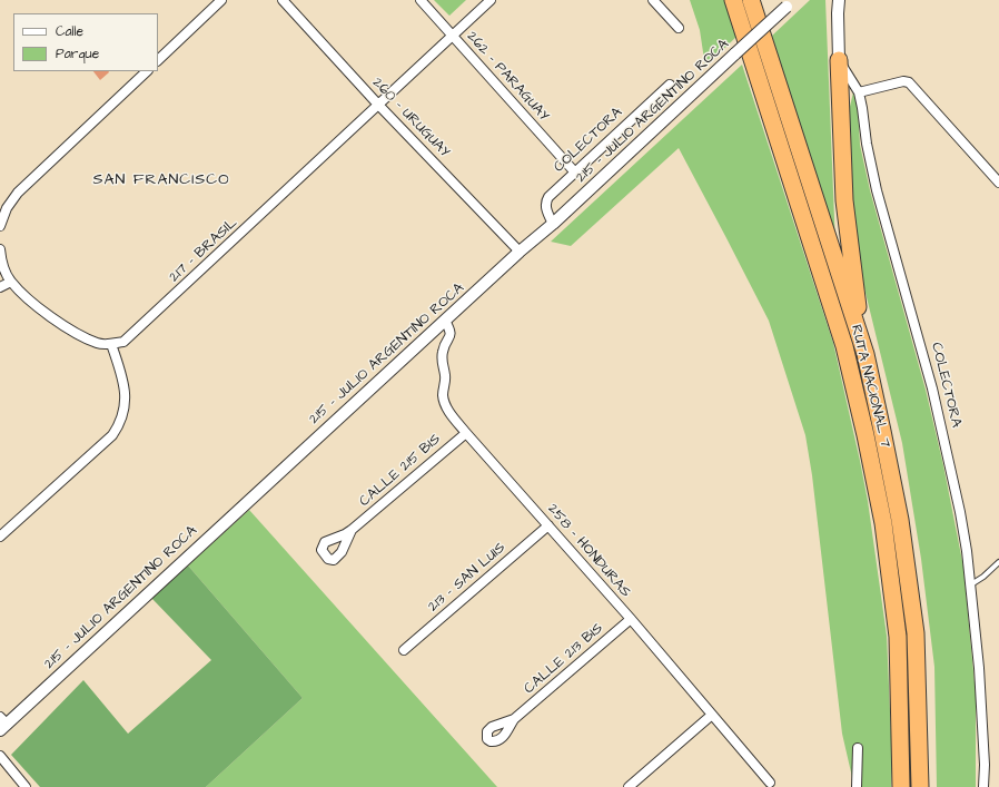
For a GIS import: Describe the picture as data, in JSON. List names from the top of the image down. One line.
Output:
{"streets":{"highway":["RUTA NACIONAL 7"],"street":["262 - PARAGUAY","215 - JULIO ARGENTINO ROCA","260 - URUGUAY","COLECTORA","217 - BRASIL","CALLE 215 BIS","258 - HONDURAS","213 - SAN LUIS","CALLE 213 BIS"]},"crossings":[["262 - PARAGUAY","COLECTORA"],["262 - PARAGUAY","217 - BRASIL"],["215 - JULIO ARGENTINO ROCA","260 - URUGUAY"],["215 - JULIO ARGENTINO ROCA","COLECTORA"],["215 - JULIO ARGENTINO ROCA","258 - HONDURAS"],["260 - URUGUAY","217 - BRASIL"],["CALLE 215 BIS","258 - HONDURAS"],["258 - HONDURAS","213 - SAN LUIS"],["258 - HONDURAS","CALLE 213 BIS"]],"districts":["SAN FRANCISCO"],"legend":["Calle","Parque"]}
